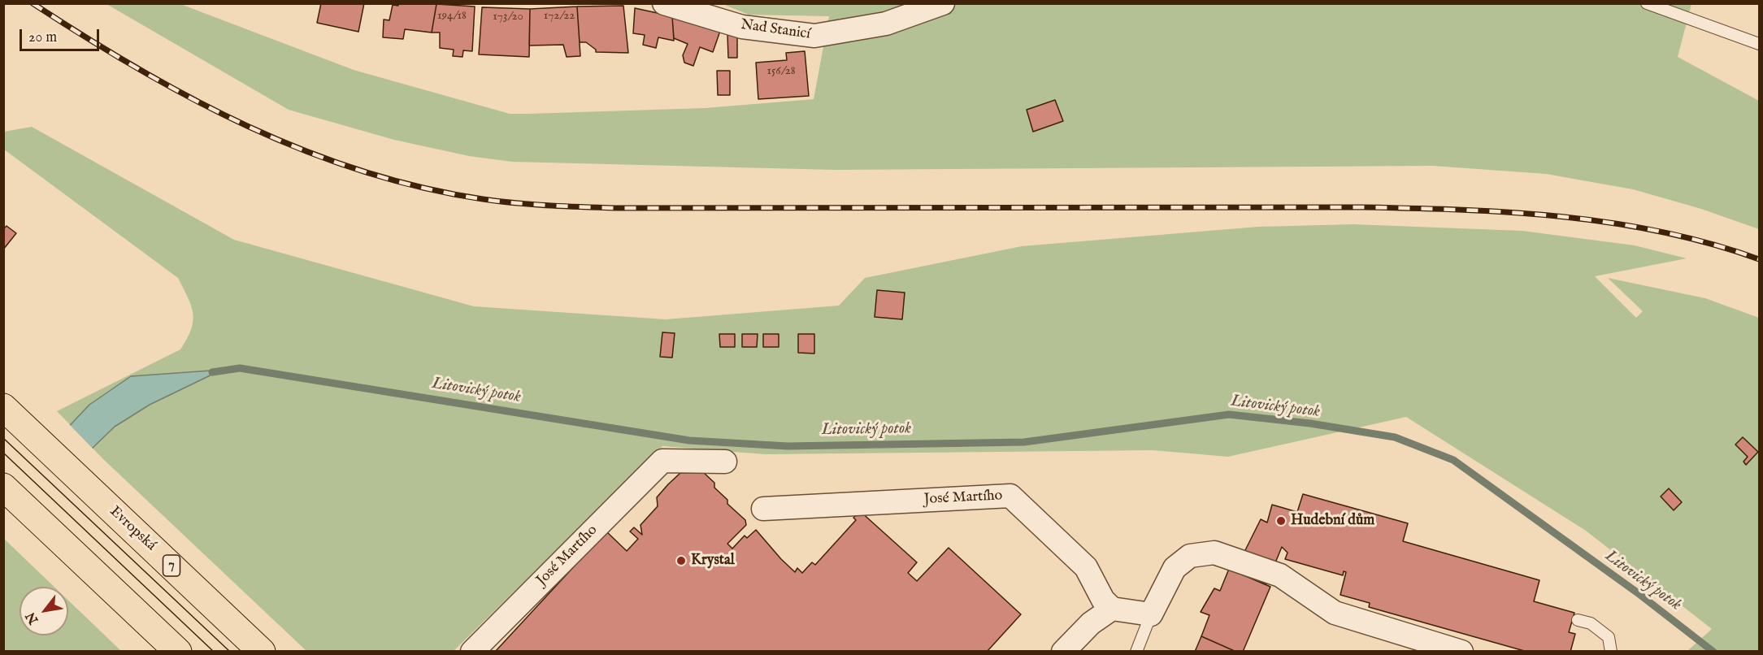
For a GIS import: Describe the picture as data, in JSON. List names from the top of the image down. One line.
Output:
{"streets":{"main road":["Evropská","7"],"street":["Nad Stanicí","José Martího"]},"water":["Litovický potok"],"places":["Hudební dům","Krystal"],"house_numbers":["194/18","172/22","173/20","156/28"],"scale_bar":"20 m","north":"bottom left"}
